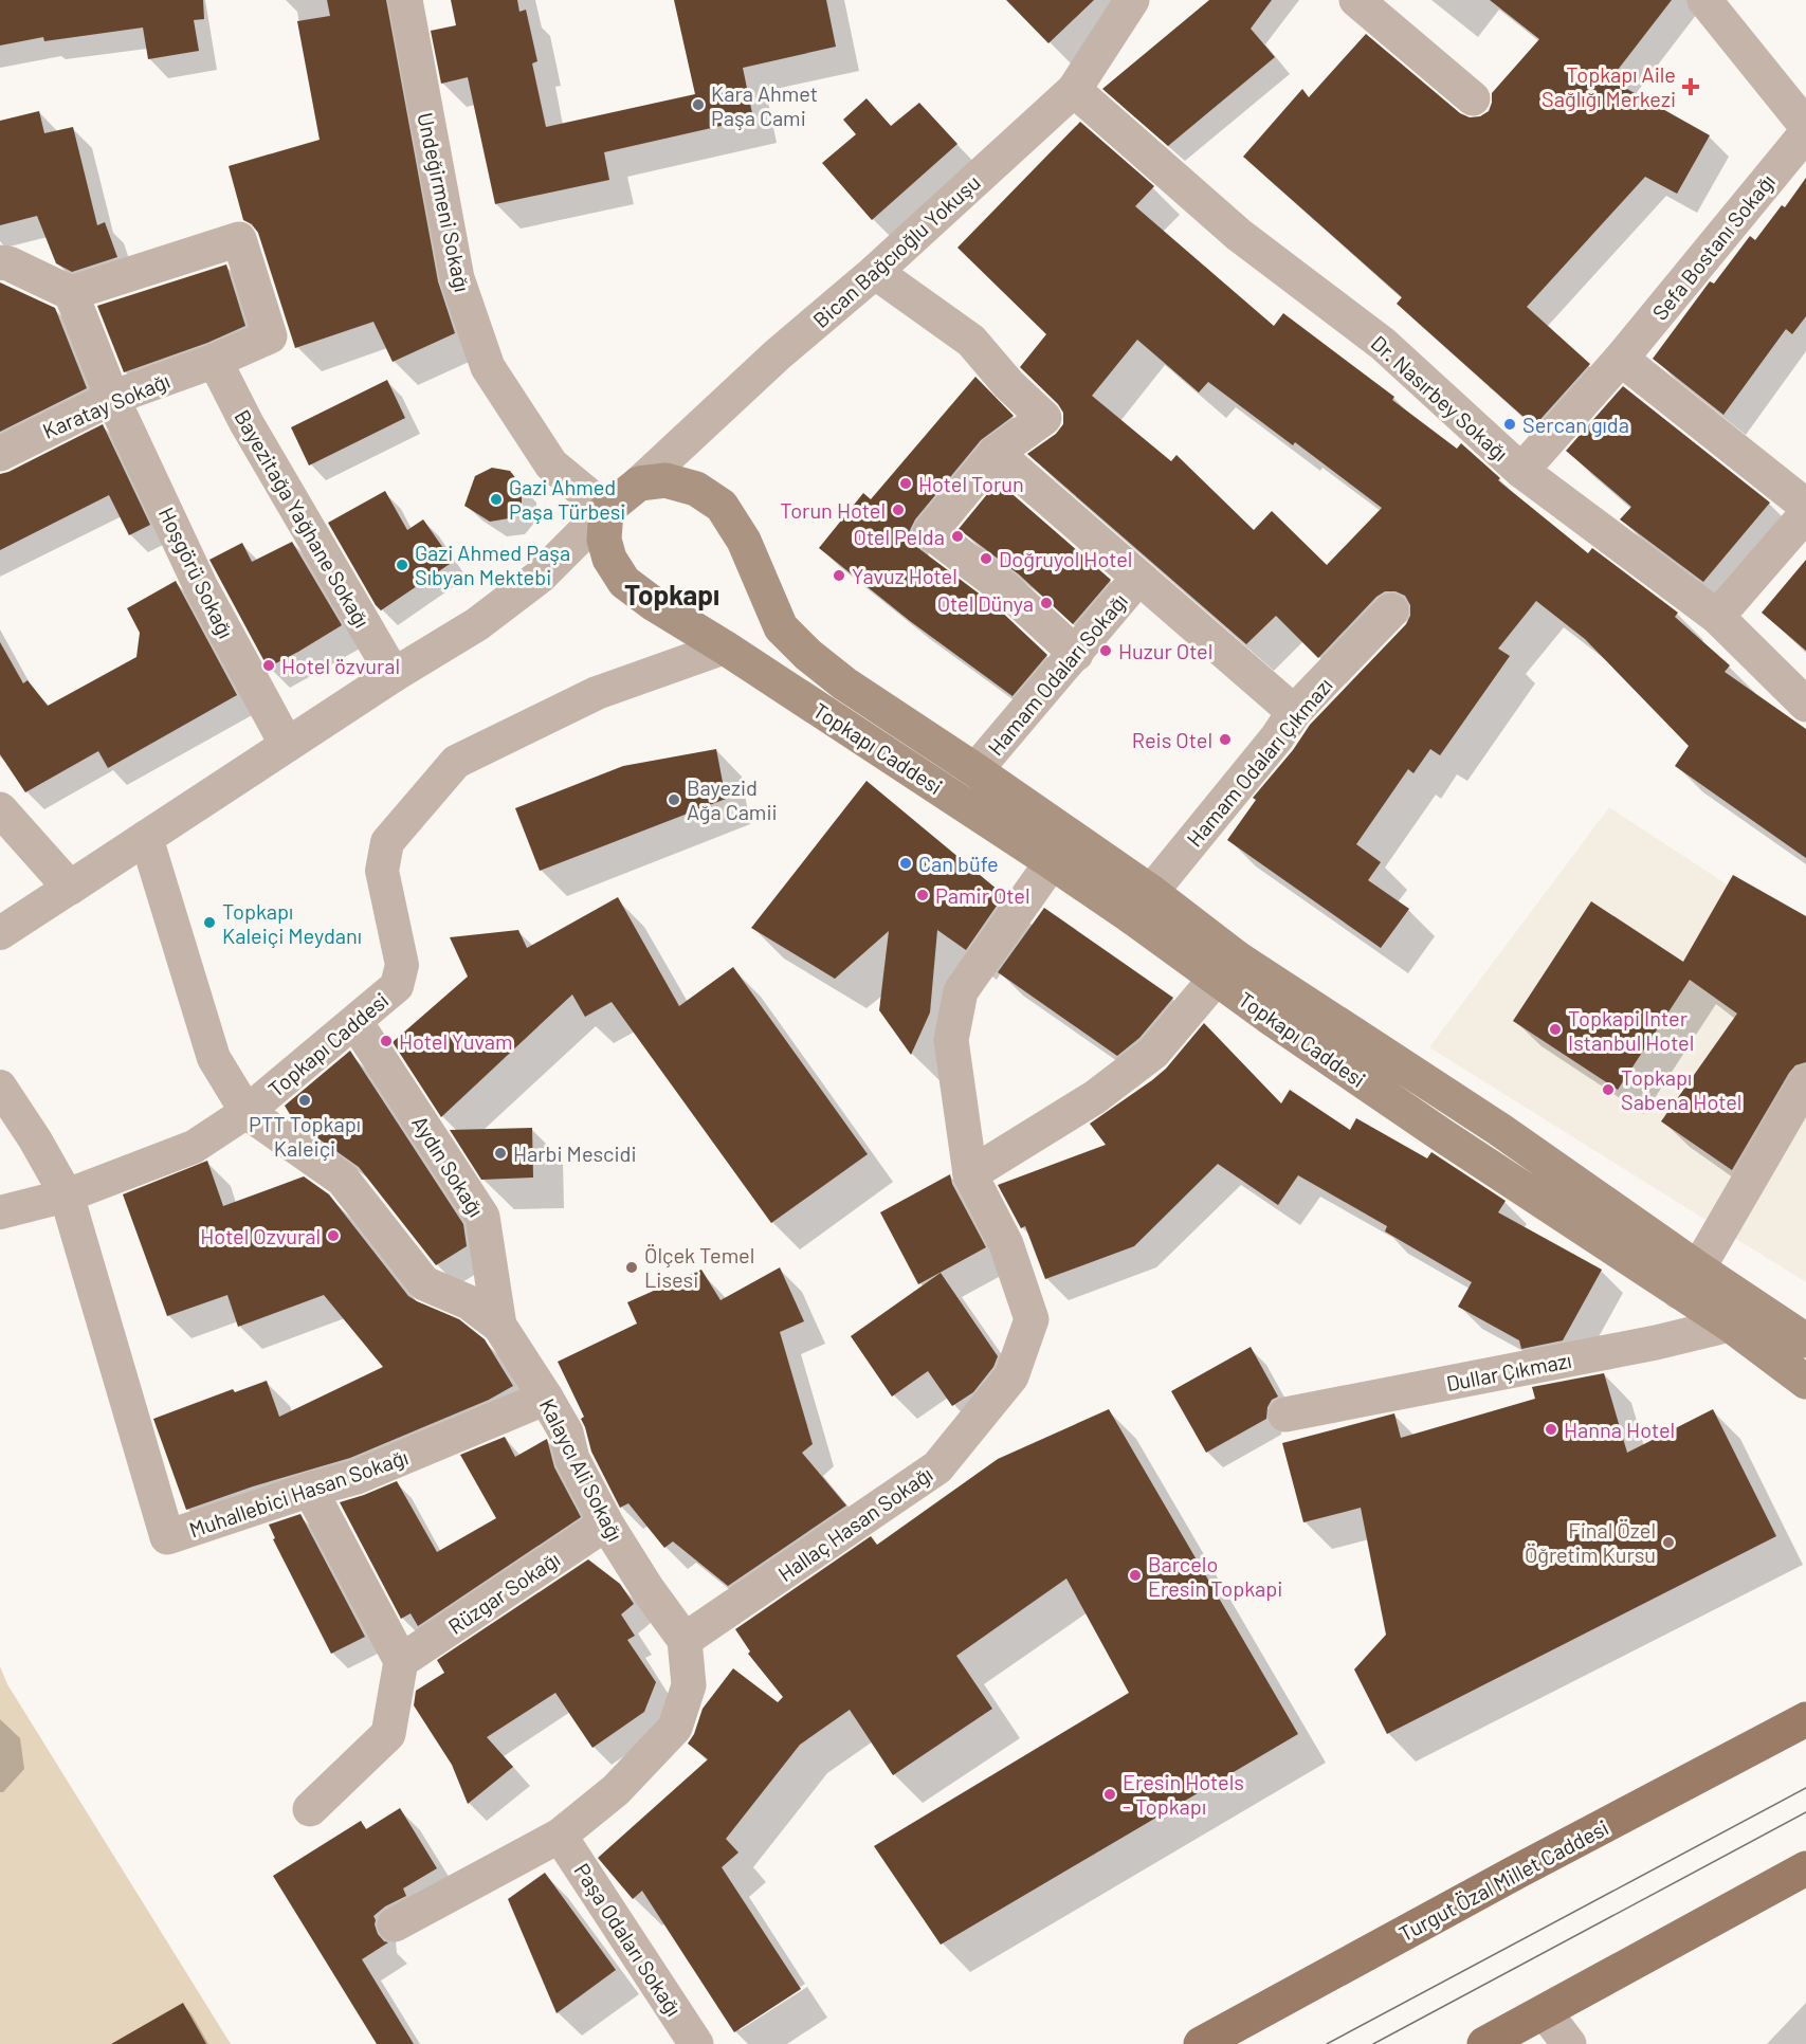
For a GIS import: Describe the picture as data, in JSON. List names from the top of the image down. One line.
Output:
{"streets":{"main road":["Topkapı Caddesi","Turgut Özal Millet Caddesi"],"street":["Undeğirmeni Sokağı","Sefa Bostanı Sokağı","Bican Bağcıoğlu Yokuşu","Dr. Nasırbey Sokağı","Karatay Sokağı","Bayezitağa Yağhane Sokağı","Hoşgörü Sokağı","Hamam Odaları Sokağı","Hamam Odaları Çıkmazı","Aydın Sokağı","Dullar Çıkmazı","Kalaycı Ali Sokağı","Muhallebici Hasan Sokağı","Hallaç Hasan Sokağı","Rüzgar Sokağı","Paşa Odaları Sokağı"]},"crossings":[["Sefa Bostanı Sokağı","Dr. Nasırbey Sokağı"],["Bican Bağcıoğlu Yokuşu","Dr. Nasırbey Sokağı"],["Bican Bağcıoğlu Yokuşu","Topkapı Caddesi"],["Karatay Sokağı","Bayezitağa Yağhane Sokağı"],["Karatay Sokağı","Hoşgörü Sokağı"],["Hamam Odaları Sokağı","Topkapı Caddesi"],["Hamam Odaları Sokağı","Hamam Odaları Çıkmazı"],["Topkapı Caddesi","Hamam Odaları Çıkmazı"],["Topkapı Caddesi","Aydın Sokağı"],["Topkapı Caddesi","Dullar Çıkmazı"],["Topkapı Caddesi","Kalaycı Ali Sokağı"],["Topkapı Caddesi","Muhallebici Hasan Sokağı"],["Topkapı Caddesi","Hallaç Hasan Sokağı"],["Aydın Sokağı","Kalaycı Ali Sokağı"],["Kalaycı Ali Sokağı","Muhallebici Hasan Sokağı"],["Kalaycı Ali Sokağı","Hallaç Hasan Sokağı"],["Kalaycı Ali Sokağı","Rüzgar Sokağı"]],"districts":["Topkapı"],"places":{"health":["Topkapı Aile Sağlığı Merkezi"],"other":["Kara Ahmet Paşa Cami","Sercan gıda","Hotel Torun","Gazi Ahmed Paşa Türbesi","Torun Hotel","Otel Pelda","Doğruyol Hotel","Gazi Ahmed Paşa Sıbyan Mektebi","Yavuz Hotel","Otel Dünya","Huzur Otel","Hotel özvural","Reis Otel","Bayezid Ağa Camii","Can büfe","Pamir Otel","Topkapı Kaleiçi Meydanı","Topkapi Inter Istanbul Hotel","Hotel Yuvam","Topkapı Sabena Hotel","PTT Topkapı Kaleiçi","Harbi Mescidi","Hotel Ozvural","Ölçek Temel Lisesi","Hanna Hotel","Final Özel Öğretim Kursu","Barcelo Eresin Topkapi","Eresin Hotels - Topkapı"]}}
